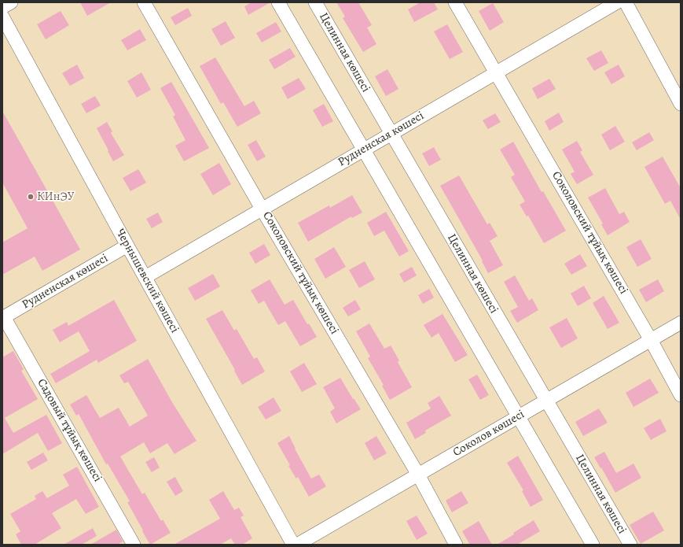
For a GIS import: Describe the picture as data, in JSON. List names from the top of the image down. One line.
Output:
{"streets":{"street":["Целинная көшесі","Рудненская көшесі","Соколовский тұйық көшесі","Чернышевский көшесі","Садовый тұйық көшесі","Соколов көшесі"]},"crossings":[["Целинная көшесі","Рудненская көшесі"],["Целинная көшесі","Соколов көшесі"],["Рудненская көшесі","Соколовский тұйық көшесі"],["Рудненская көшесі","Чернышевский көшесі"],["Рудненская көшесі","Садовый тұйық көшесі"],["Соколовский тұйық көшесі","Соколов көшесі"]],"places":["КИнЭУ"]}
